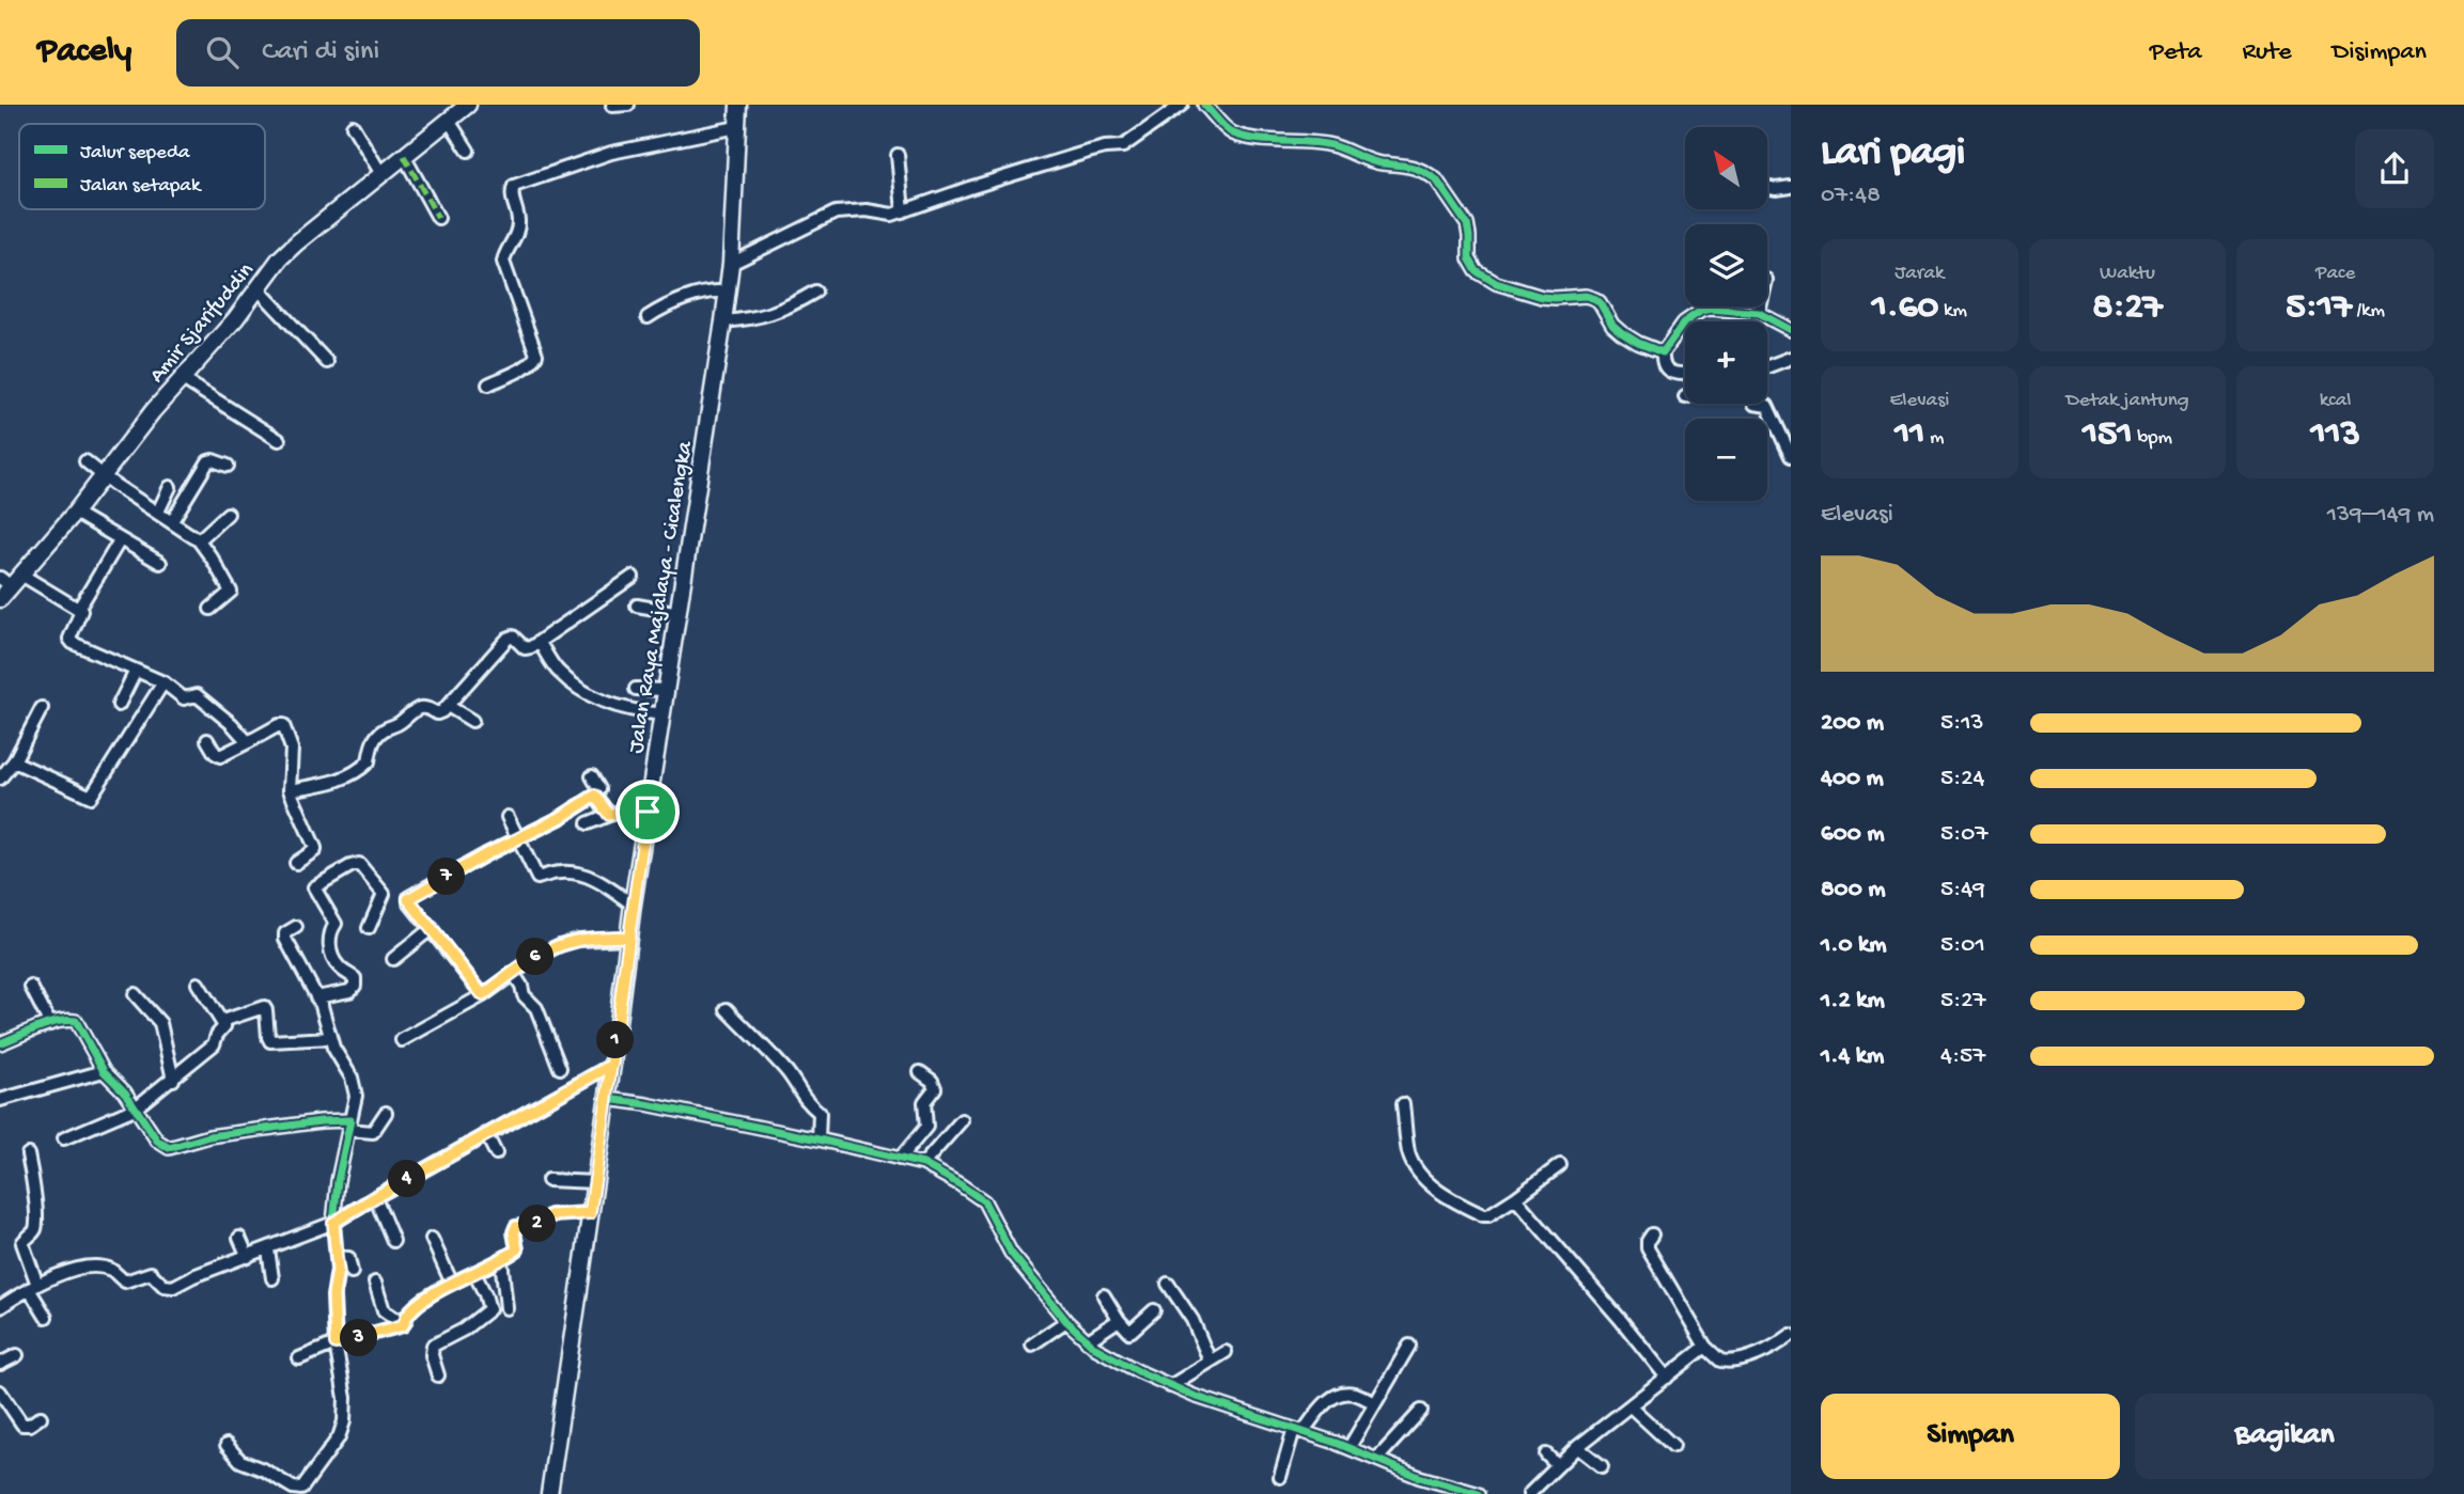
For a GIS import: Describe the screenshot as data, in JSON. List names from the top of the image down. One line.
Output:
{"streets":{"main road":["Amir Sjarifuddin","Jalan Raya Majalaya - Cicalengka"]},"legend":["Jalur sepeda","Jalan setapak"],"north":"top left","page":{"header":"Pacely","search":"Cari di sini","nav":["Peta","Rute","Disimpan"],"heading":["Lari pagi","07:48"],"map_buttons":["+","−"],"stats":[["Jarak","1.60 km"],["Waktu","8:27"],["Pace","5:17 /km"],["Elevasi","11 m"],["Detak jantung","151 bpm"],["kcal","113"]],"chart":["Elevasi","139–149 m"],"list":[{"name":"200 m","note":"5:13"},{"name":"400 m","note":"5:24"},{"name":"600 m","note":"5:07"},{"name":"800 m","note":"5:49"},{"name":"1.0 km","note":"5:01"},{"name":"1.2 km","note":"5:27"},{"name":"1.4 km","note":"4:57"}],"pins":["7","6","1","4","2","3"],"buttons":["Simpan","Bagikan"]}}
